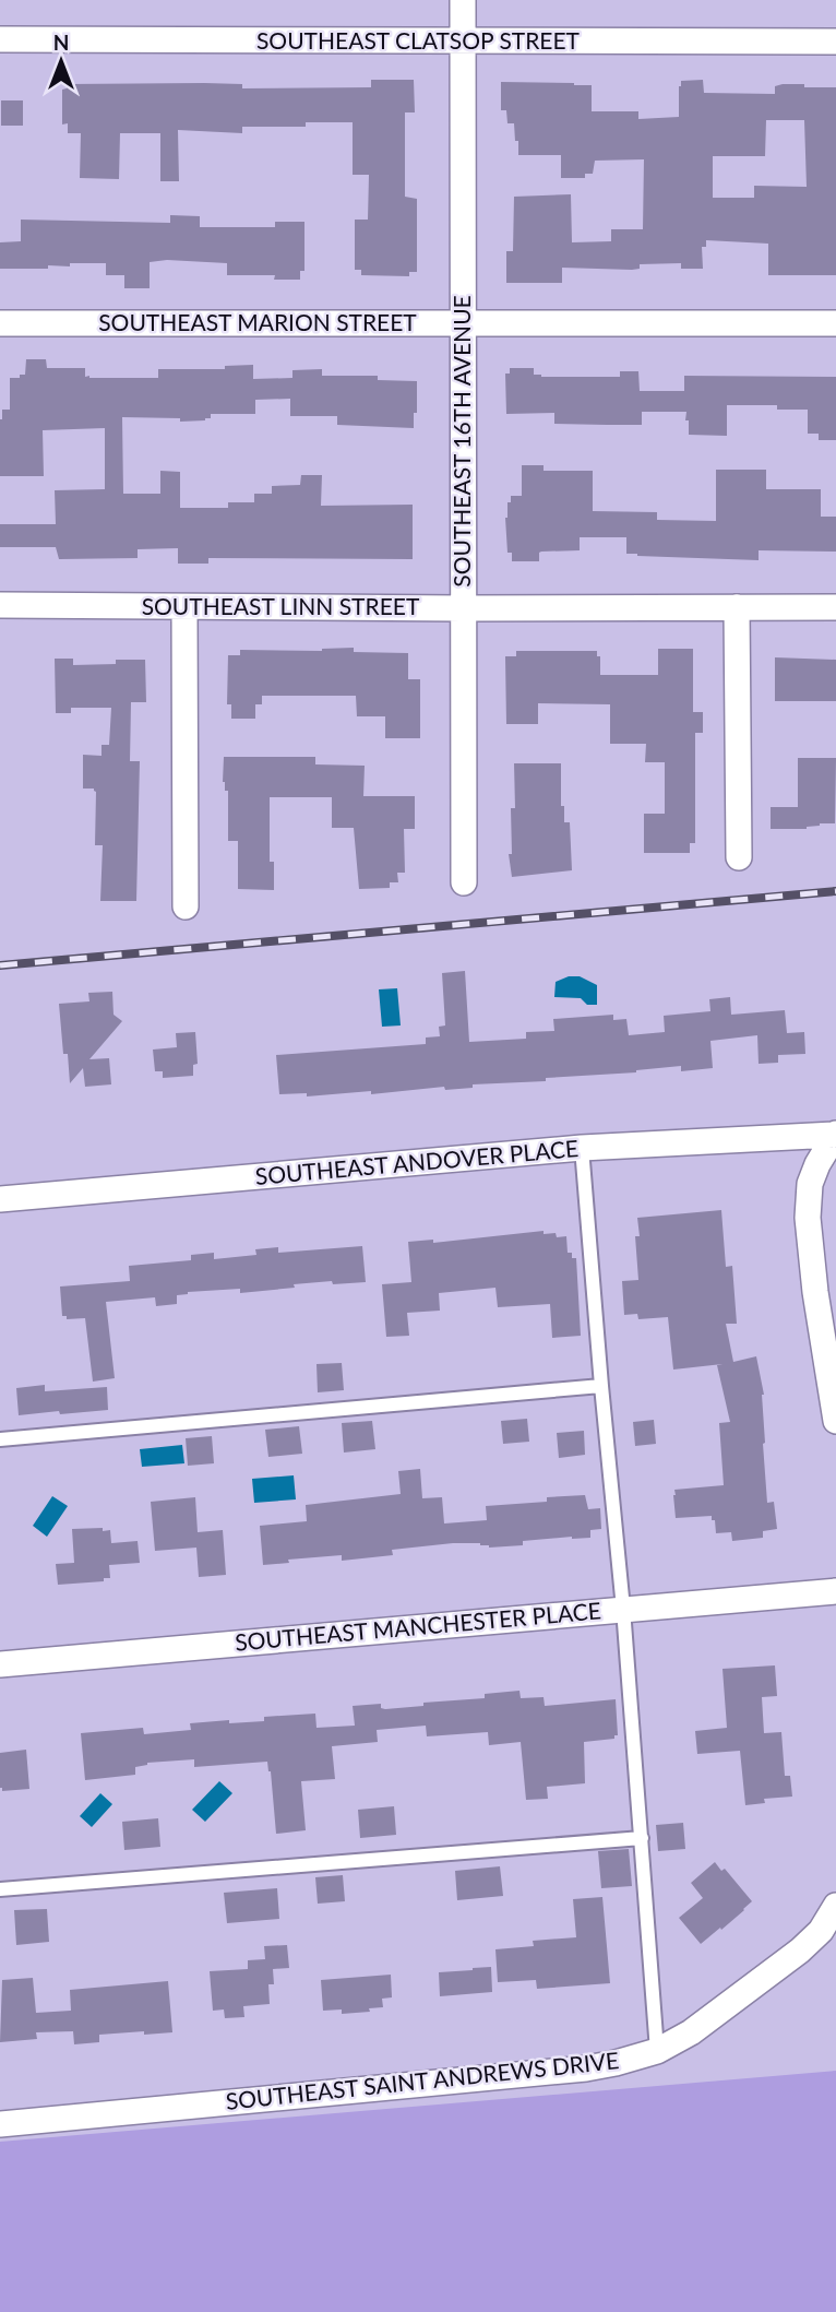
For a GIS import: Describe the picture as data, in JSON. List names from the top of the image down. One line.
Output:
{"streets":{"street":["SOUTHEAST CLATSOP STREET","SOUTHEAST MARION STREET","SOUTHEAST 16TH AVENUE","SOUTHEAST LINN STREET","SOUTHEAST ANDOVER PLACE","SOUTHEAST MANCHESTER PLACE","SOUTHEAST SAINT ANDREWS DRIVE"]},"crossings":[["SOUTHEAST CLATSOP STREET","SOUTHEAST 16TH AVENUE"],["SOUTHEAST MARION STREET","SOUTHEAST 16TH AVENUE"],["SOUTHEAST 16TH AVENUE","SOUTHEAST LINN STREET"]],"north":"top"}
